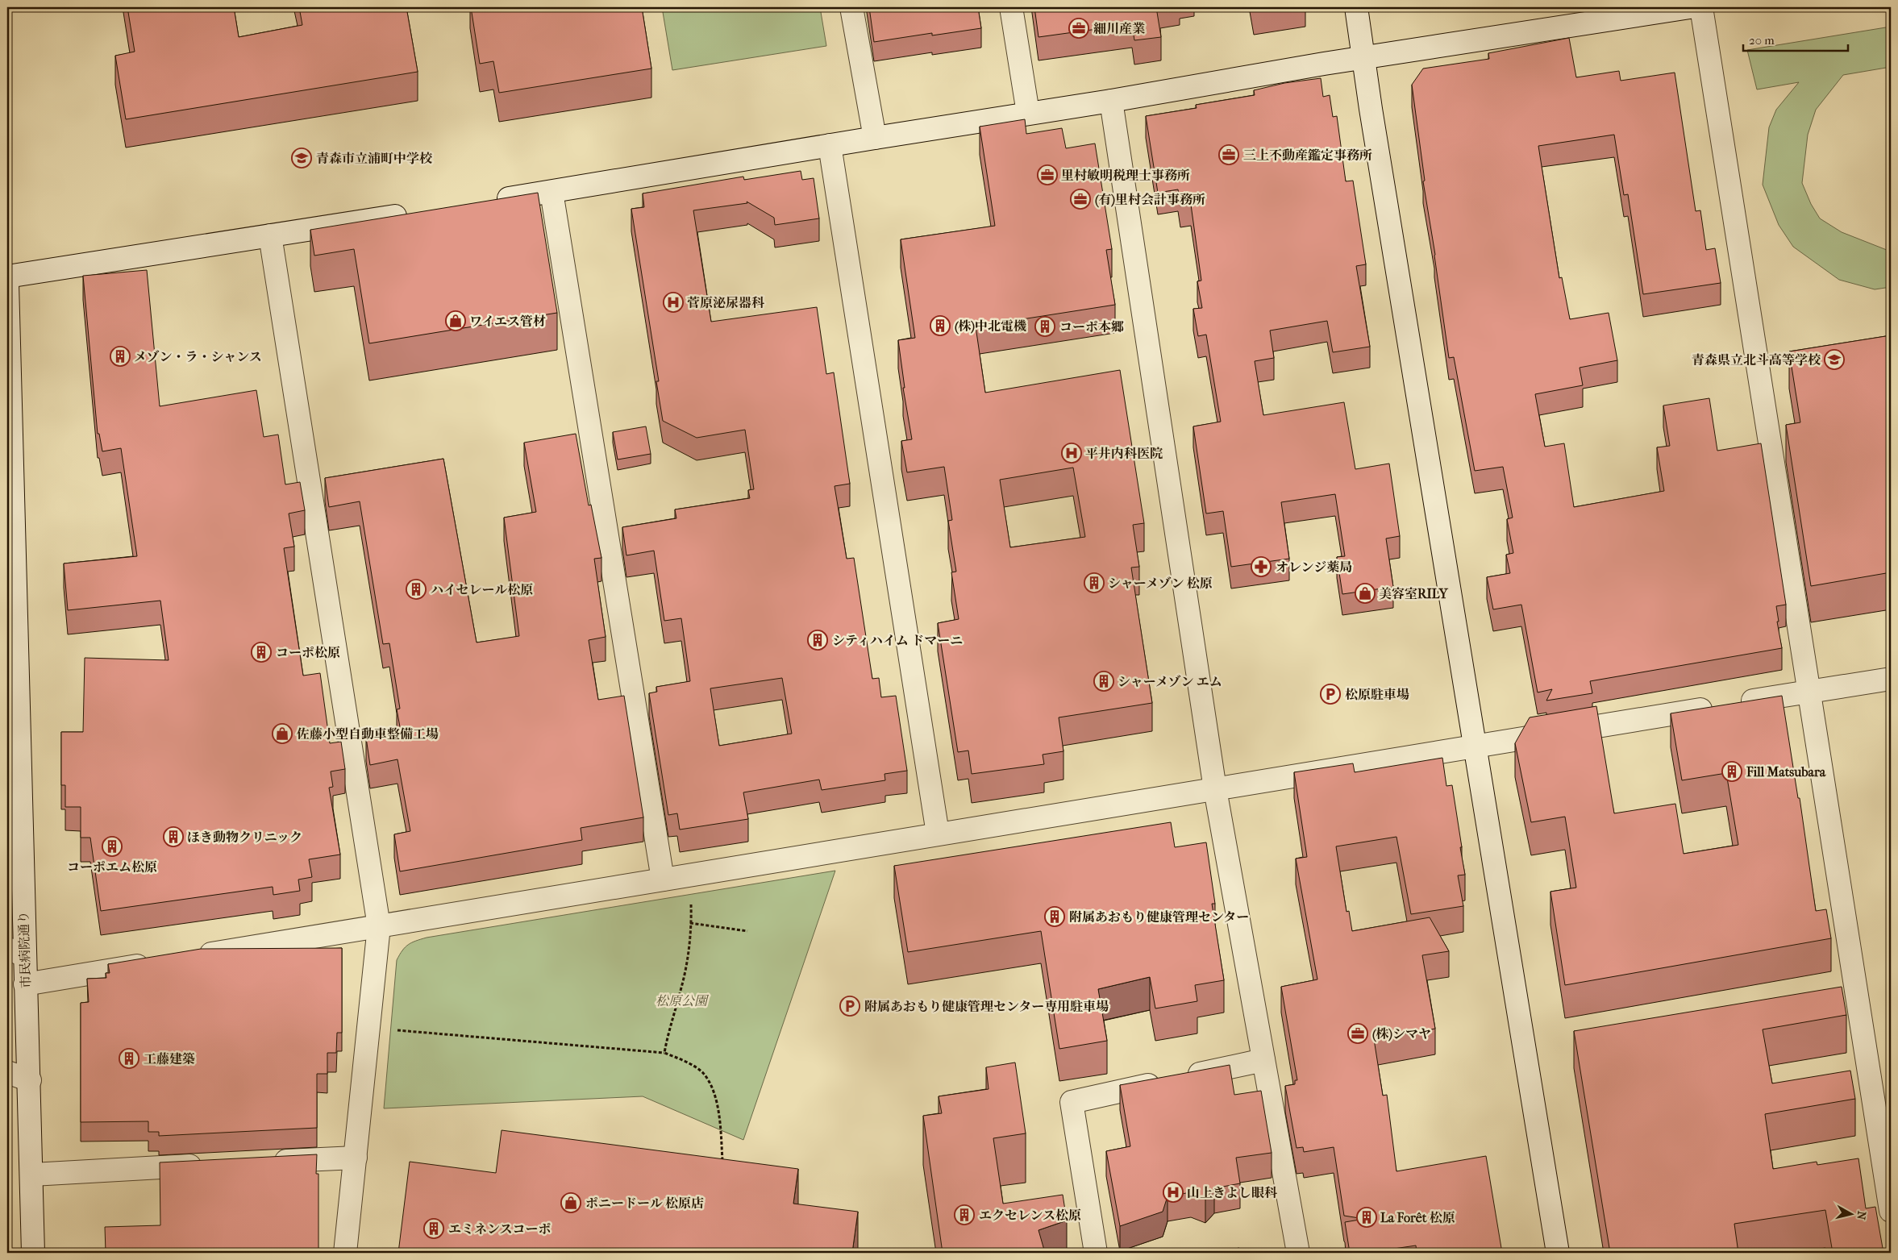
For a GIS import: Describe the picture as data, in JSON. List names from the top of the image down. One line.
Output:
{"streets":{"street":["市民病院通り"]},"parks":["松原公園"],"places":{"office":["細川産業","三上不動産鑑定事務所","里村敏明税理士事務所","(有)里村会計事務所","(株)シマヤ"],"school or university":["青森市立浦町中学校","青森県立北斗高等学校"],"hospital":["菅原泌尿器科","平井内科医院","山上きよし眼科"],"shop":["ワイエス管材","美容室RILY","佐藤小型自動車整備工場","ポニードール 松原店"],"building":["(株)中北電機","コーポ本郷","メゾン・ラ・シャンス","シャーメゾン 松原","ハイセレール松原","シティハイム ドマーニ","コーポ松原","シャーメゾン エム","Fill Matsubara","ほき動物クリニック","コーポエム松原","附属あおもり健康管理センター","工藤建築","エクセレンス松原","La Forêt 松原","エミネンスコーポ"],"pharmacy":["オレンジ薬局"],"parking":["松原駐車場","附属あおもり健康管理センター専用駐車場"]},"scale_bar":"20 m","north":"right"}
